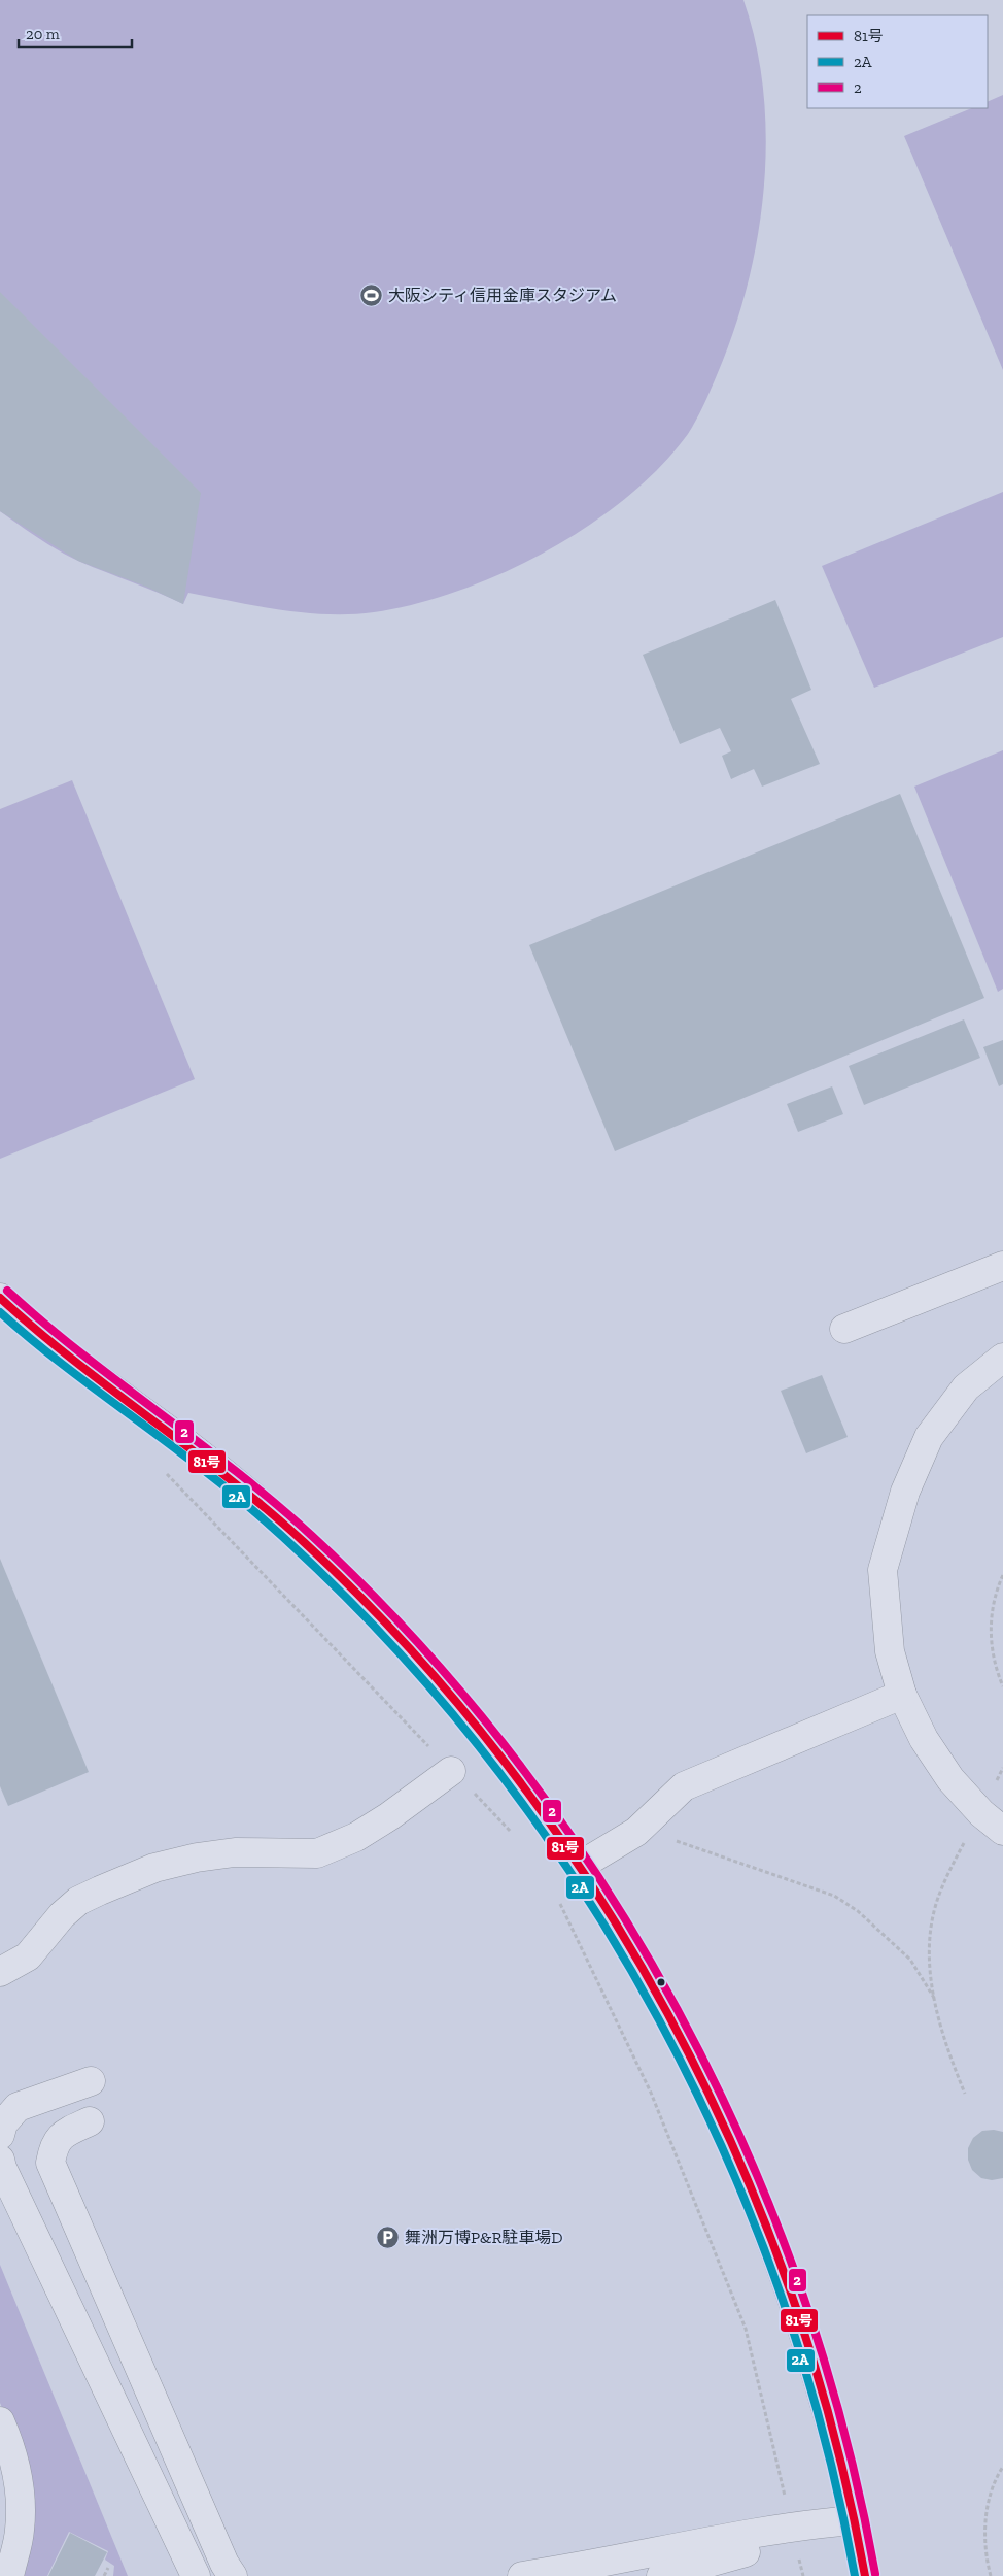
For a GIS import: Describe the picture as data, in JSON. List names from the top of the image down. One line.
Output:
{"places":{"sports":["大阪シティ信用金庫スタジアム"],"parking":["舞洲万博P&R駐車場D"]},"lines":["transit line 2","transit line 81号","transit line 2A"],"legend":["81号","2A","2"],"scale_bar":"20 m"}
